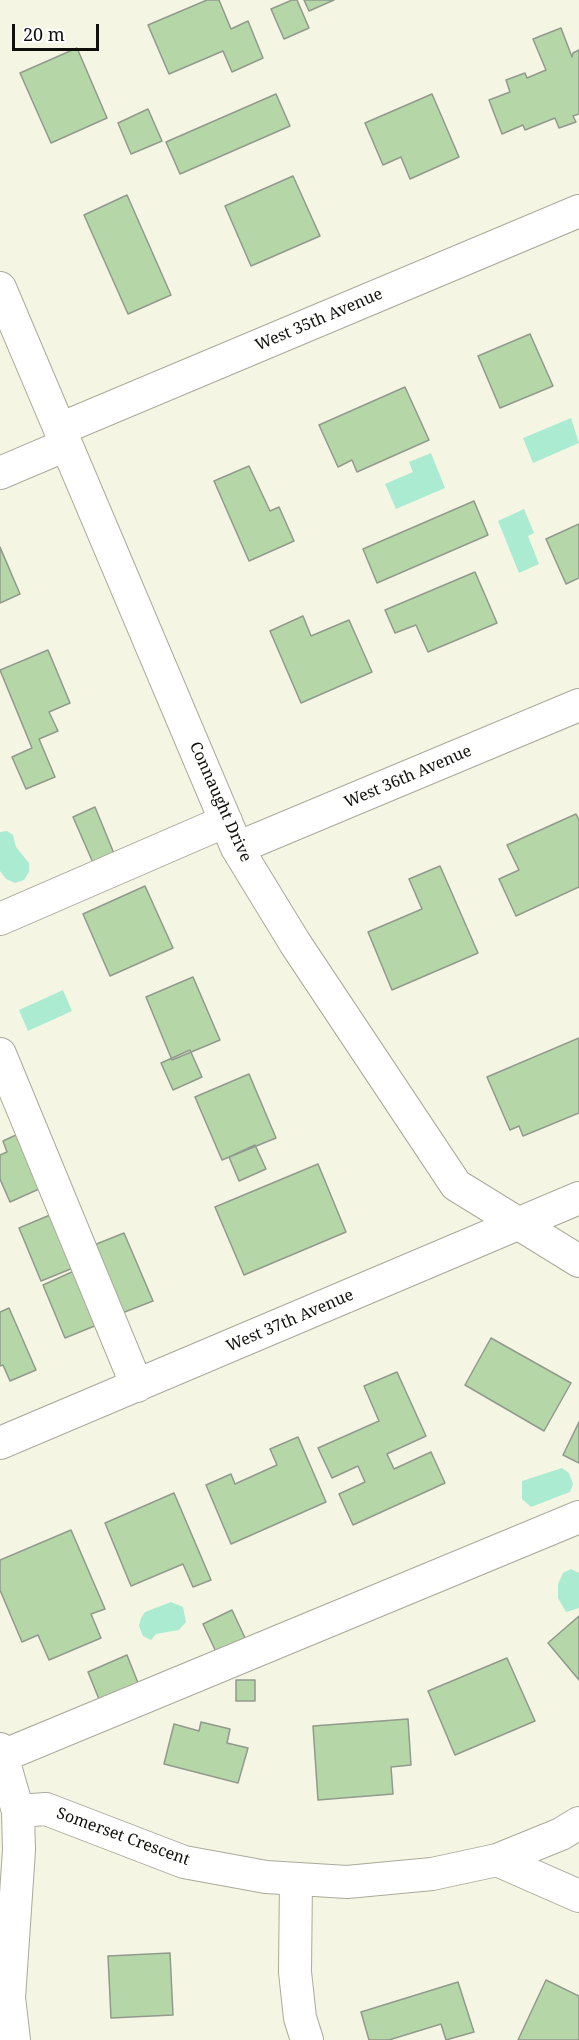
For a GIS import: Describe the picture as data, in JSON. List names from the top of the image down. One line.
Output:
{"streets":{"street":["West 35th Avenue","West 36th Avenue","Connaught Drive","West 37th Avenue","Somerset Crescent"]},"crossings":[["West 35th Avenue","Connaught Drive"],["West 36th Avenue","Connaught Drive"],["Connaught Drive","West 37th Avenue"]],"scale_bar":"20 m"}
